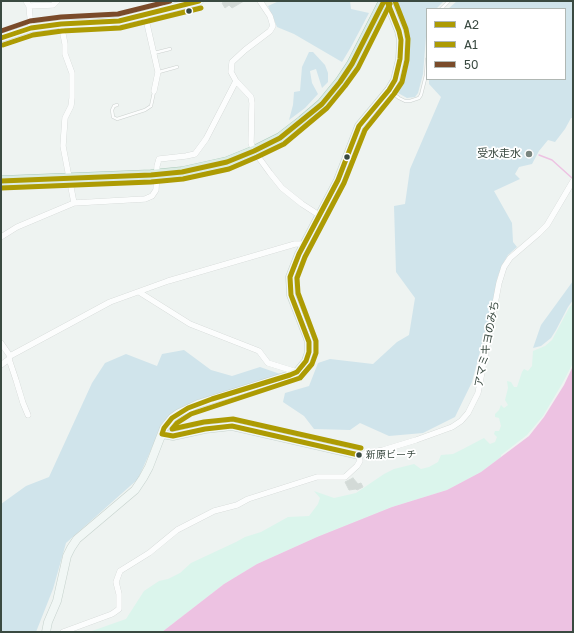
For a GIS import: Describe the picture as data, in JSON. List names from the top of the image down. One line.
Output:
{"streets":{"street":["アマミキヨのみち"]},"places":["受水走水","新原ビーチ"],"lines":["transit line A2","transit line A1","transit line 50"],"legend":["A2","A1","50"]}
